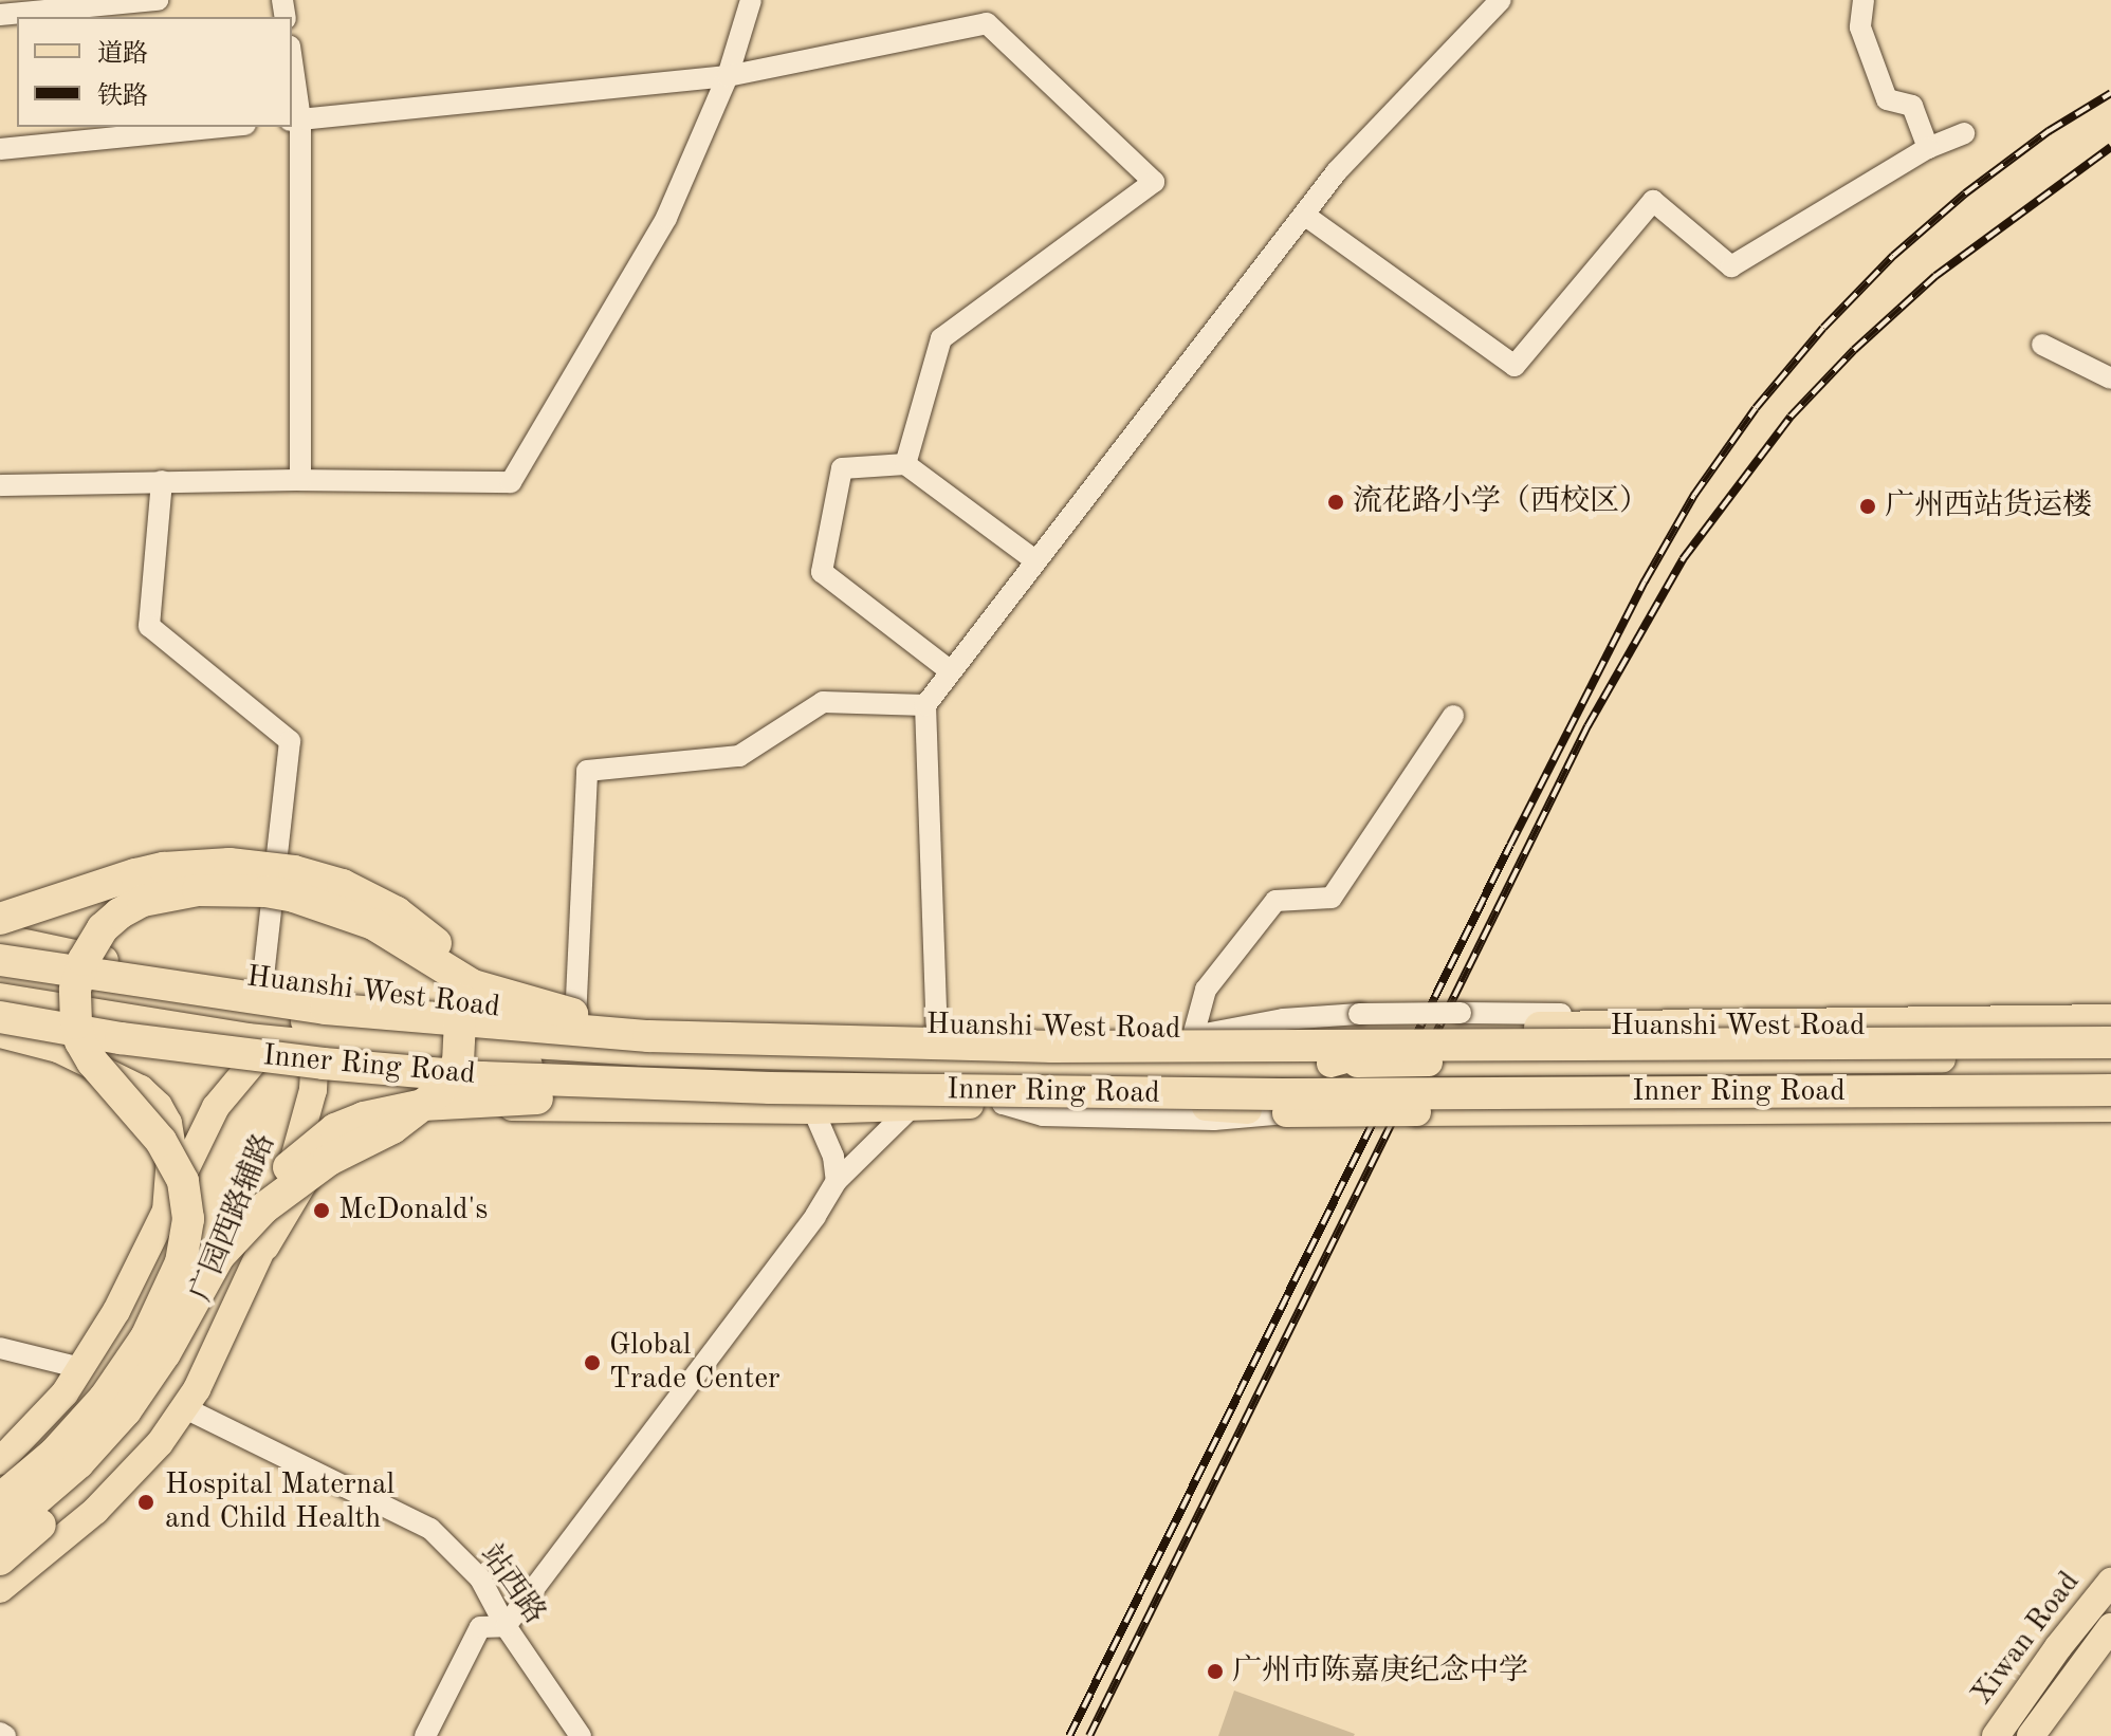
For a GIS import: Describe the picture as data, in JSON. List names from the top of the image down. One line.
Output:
{"streets":{"highway":["Inner Ring Road"],"main road":["Huanshi West Road","广园西路辅路","Xiwan Road"],"street":["站西路"]},"crossings":[["Huanshi West Road","Inner Ring Road"],["Huanshi West Road","广园西路辅路"],["Inner Ring Road","广园西路辅路"],["广园西路辅路","站西路"]],"places":["流花路小学（西校区）","广州西站货运楼","McDonald's","Global Trade Center","Hospital Maternal and Child Health","广州市陈嘉庚纪念中学"],"legend":["道路","铁路"]}
